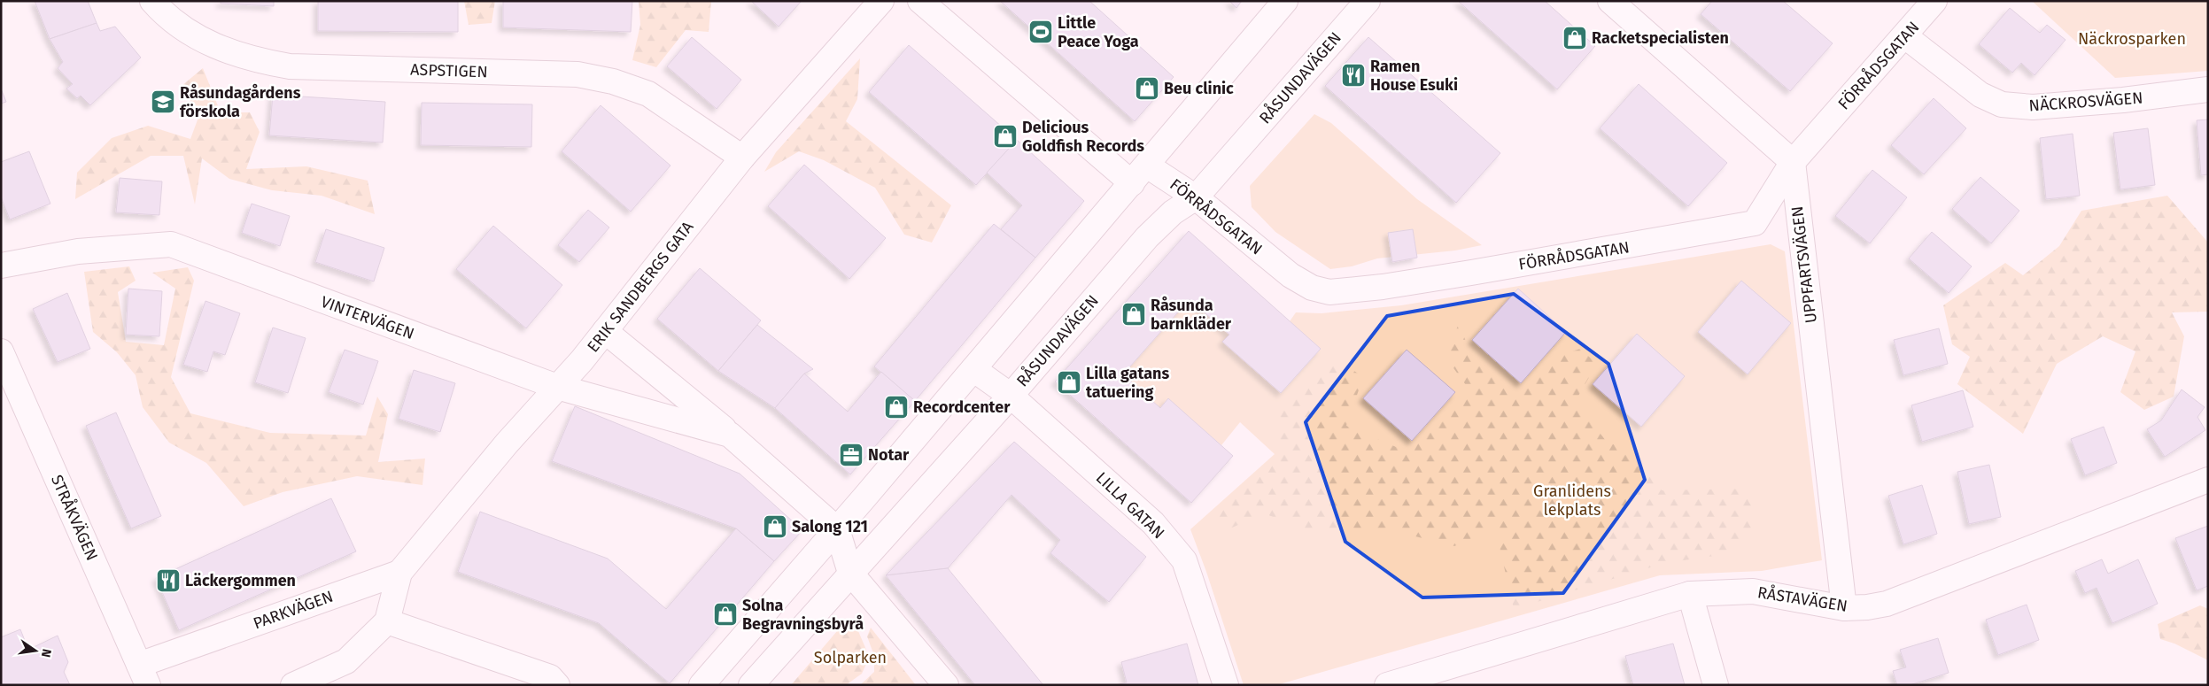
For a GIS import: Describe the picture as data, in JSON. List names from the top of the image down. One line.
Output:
{"streets":{"street":["FÖRRÅDSGATAN","ASPSTIGEN","RÅSUNDAVÄGEN","NÄCKROSVÄGEN","UPPFARTSVÄGEN","ERIK SANDBERGS GATA","VINTERVÄGEN","LILLA GATAN","STRÅKVÄGEN","RÅSTAVÄGEN","PARKVÄGEN"]},"crossings":[["FÖRRÅDSGATAN","RÅSUNDAVÄGEN"],["FÖRRÅDSGATAN","NÄCKROSVÄGEN"],["FÖRRÅDSGATAN","UPPFARTSVÄGEN"],["ASPSTIGEN","ERIK SANDBERGS GATA"],["RÅSUNDAVÄGEN","LILLA GATAN"],["UPPFARTSVÄGEN","RÅSTAVÄGEN"],["ERIK SANDBERGS GATA","VINTERVÄGEN"],["ERIK SANDBERGS GATA","PARKVÄGEN"],["STRÅKVÄGEN","PARKVÄGEN"]],"parks":["Näckrosparken","Granlidens lekplats","Solparken"],"places":{"sports":["Little Peace Yoga"],"shop":["Racketspecialisten","Beu clinic","Delicious Goldfish Records","Råsunda barnkläder","Lilla gatans tatuering","Recordcenter","Salong 121","Solna Begravningsbyrå"],"restaurant":["Ramen House Esuki","Läckergommen"],"school or university":["Råsundagårdens förskola"],"office":["Notar"]},"north":"right"}
